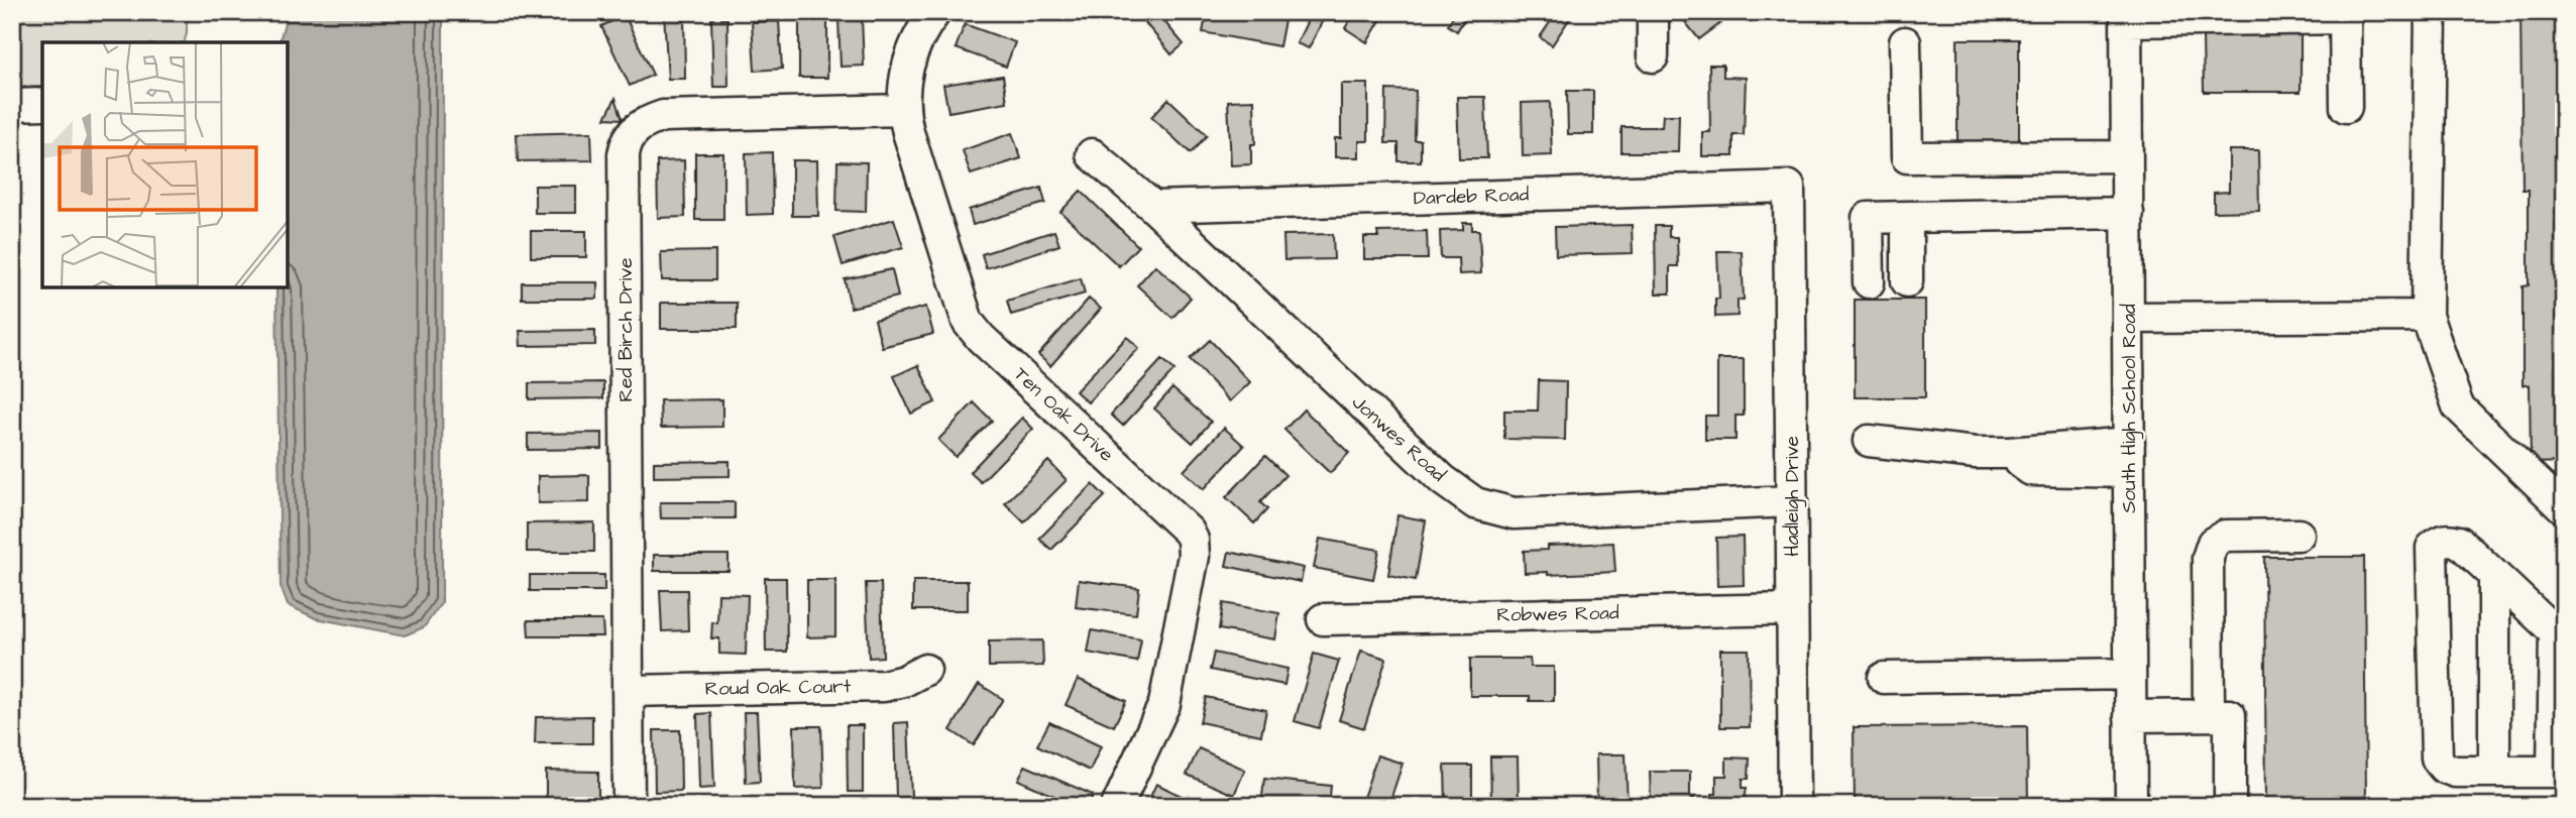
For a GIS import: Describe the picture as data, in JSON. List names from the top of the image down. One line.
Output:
{"streets":{"street":["Dardeb Road","Red Birch Drive","South High School Road","Ten Oak Drive","Jonwes Road","Hadleigh Drive","Robwes Road","Roud Oak Court"]},"crossings":[["Dardeb Road","Jonwes Road"],["Dardeb Road","Hadleigh Drive"],["Red Birch Drive","Ten Oak Drive"],["Red Birch Drive","Roud Oak Court"],["Jonwes Road","Hadleigh Drive"],["Hadleigh Drive","Robwes Road"]]}
